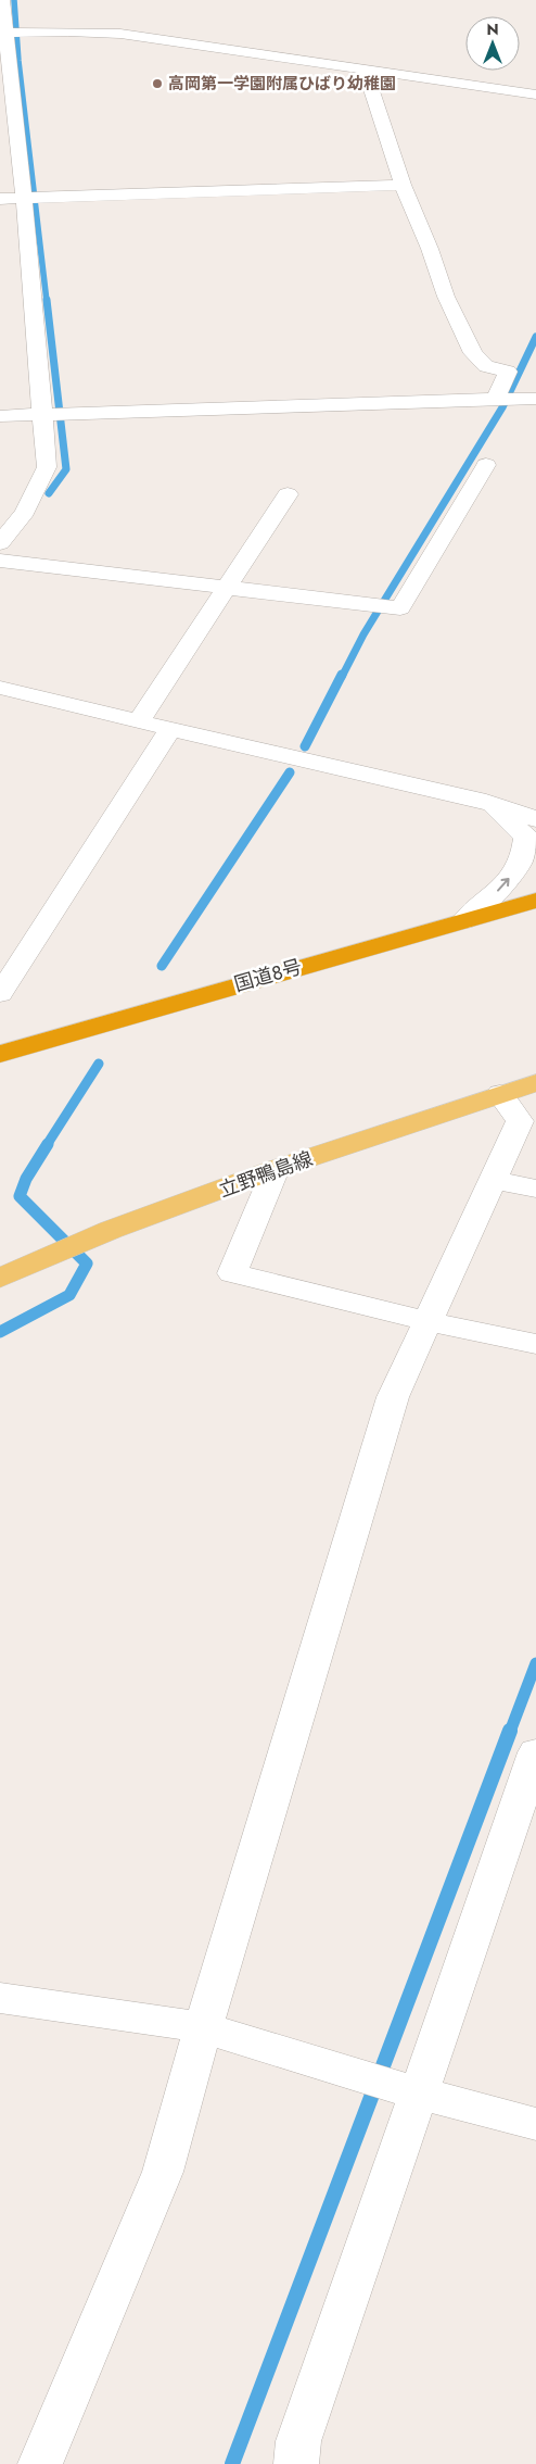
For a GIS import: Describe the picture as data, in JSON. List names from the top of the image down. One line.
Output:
{"streets":{"highway":["国道8号"],"main road":["立野鴨島線"]},"places":["高岡第一学園附属ひばり幼稚園"],"north":"top"}
